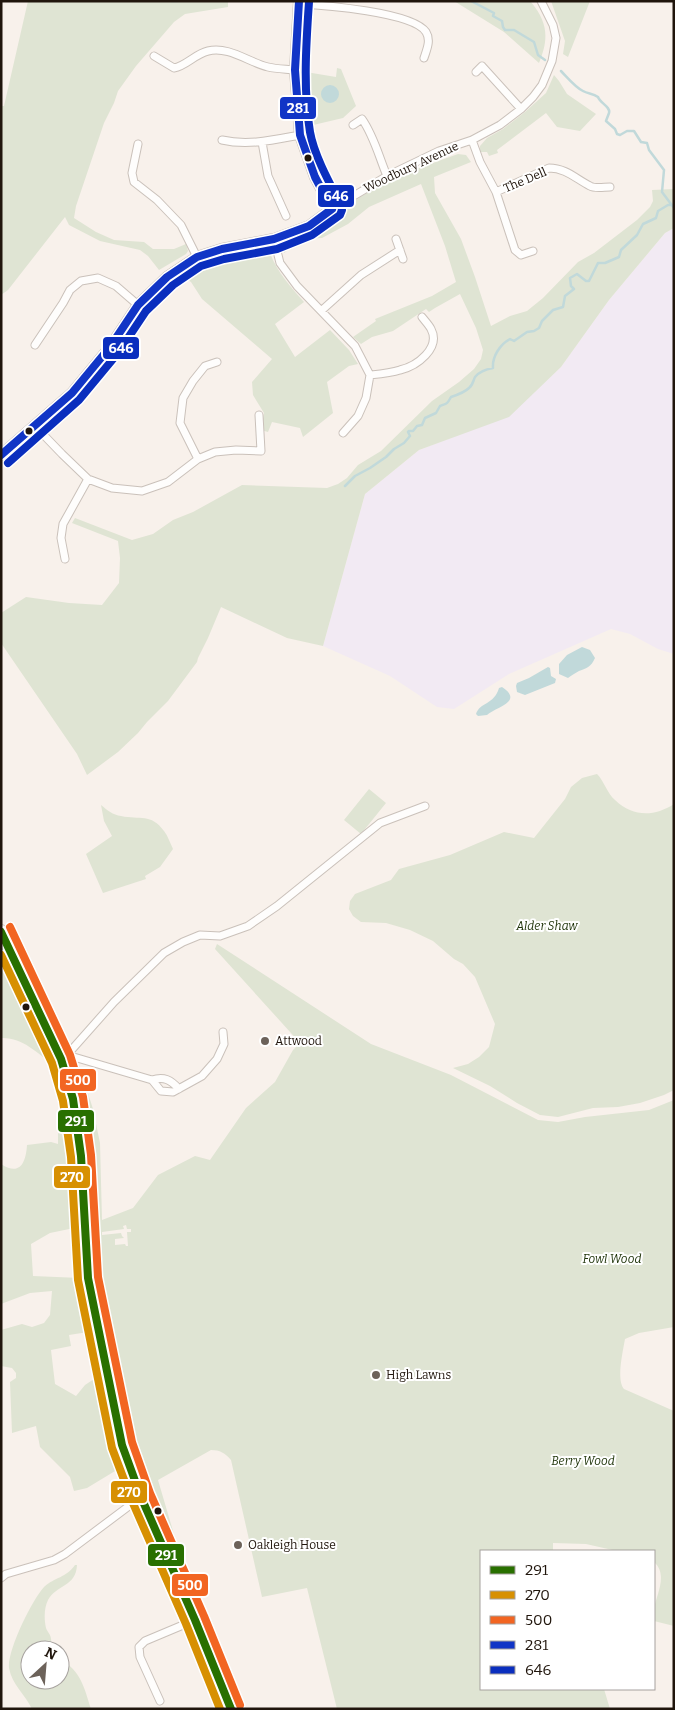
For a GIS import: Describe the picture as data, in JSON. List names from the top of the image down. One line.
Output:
{"streets":{"street":["Woodbury Avenue","The Dell"]},"crossings":[["Woodbury Avenue","The Dell"]],"parks":["Alder Shaw","Fowl Wood","Berry Wood"],"places":["Attwood","High Lawns","Oakleigh House"],"lines":["transit line 281","transit line 646","transit line 500","transit line 291","transit line 270"],"legend":["291","270","500","281","646"],"north":"top right"}
